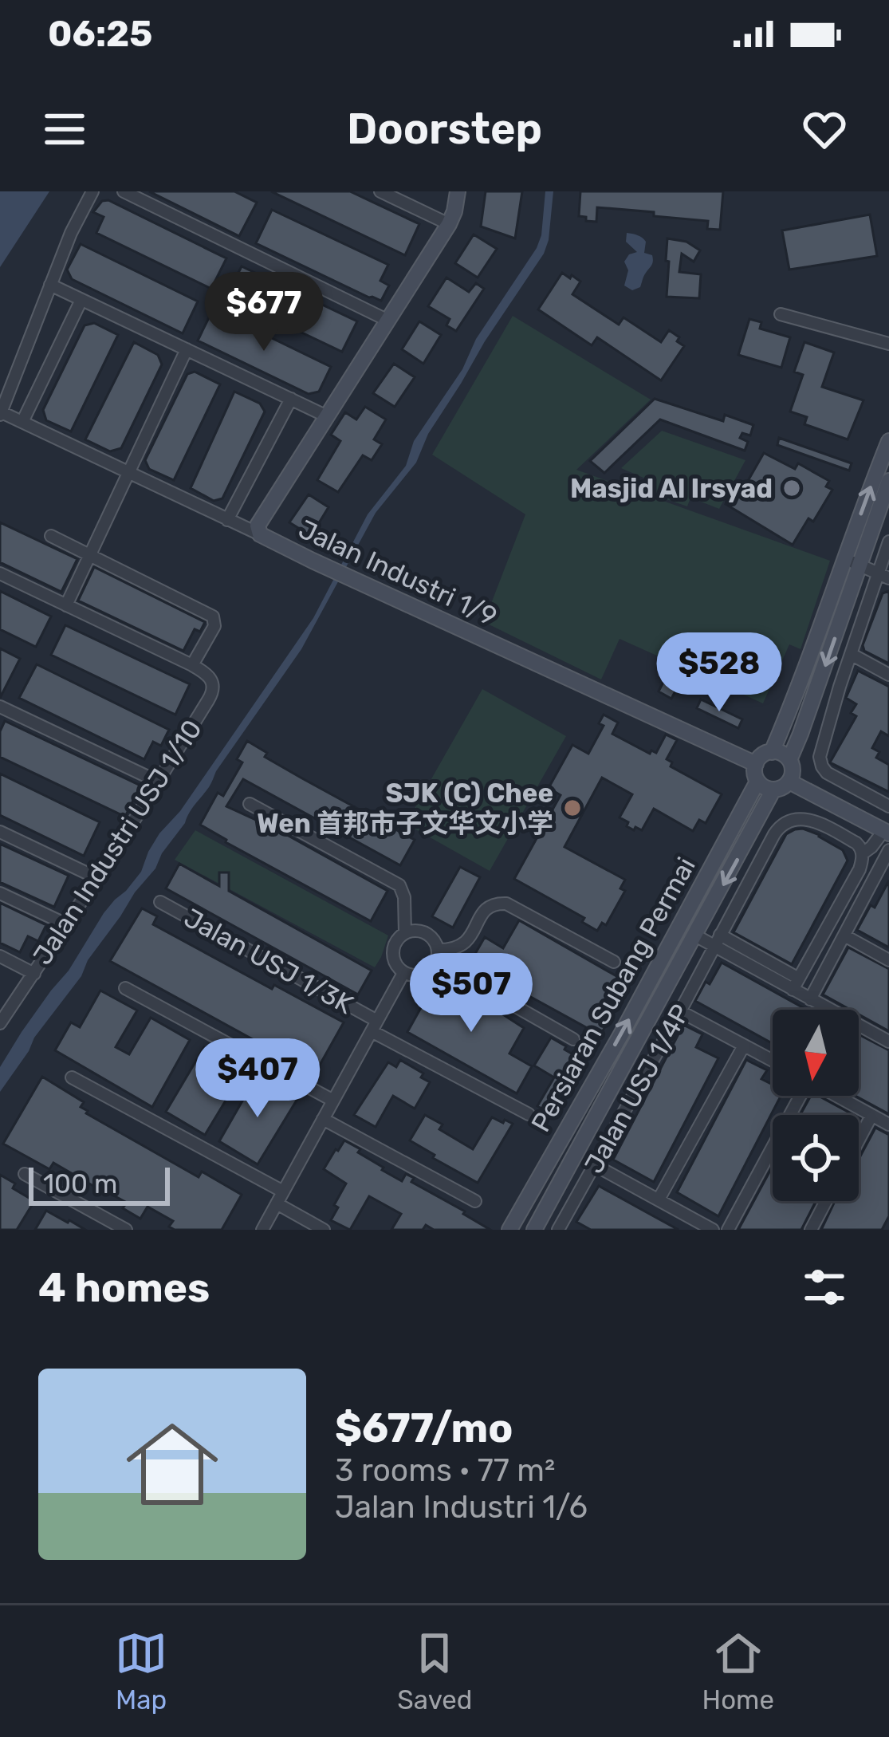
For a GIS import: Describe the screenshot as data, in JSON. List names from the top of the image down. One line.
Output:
{"streets":{"main road":["Jalan Industri 1/9","Persiaran Subang Permai"],"street":["Jalan Industri USJ 1/10","Jalan USJ 1/3K","Jalan USJ 1/4P"]},"crossings":[["Jalan Industri 1/9","Persiaran Subang Permai"]],"places":["Masjid Al Irsyad","SJK (C) Chee Wen 首邦市子文华文小学"],"scale_bar":"100 m","north":"bottom","page":{"status":"06:25","header":"Doorstep","price":["$677","$528","$507","$407"],"scale":"100 m","heading":"4 homes","list":[{"name":"$677/mo","note":"3 rooms · 77 m² · Jalan Industri 1/6"}],"tabs":["Map","Saved","Home"]}}
